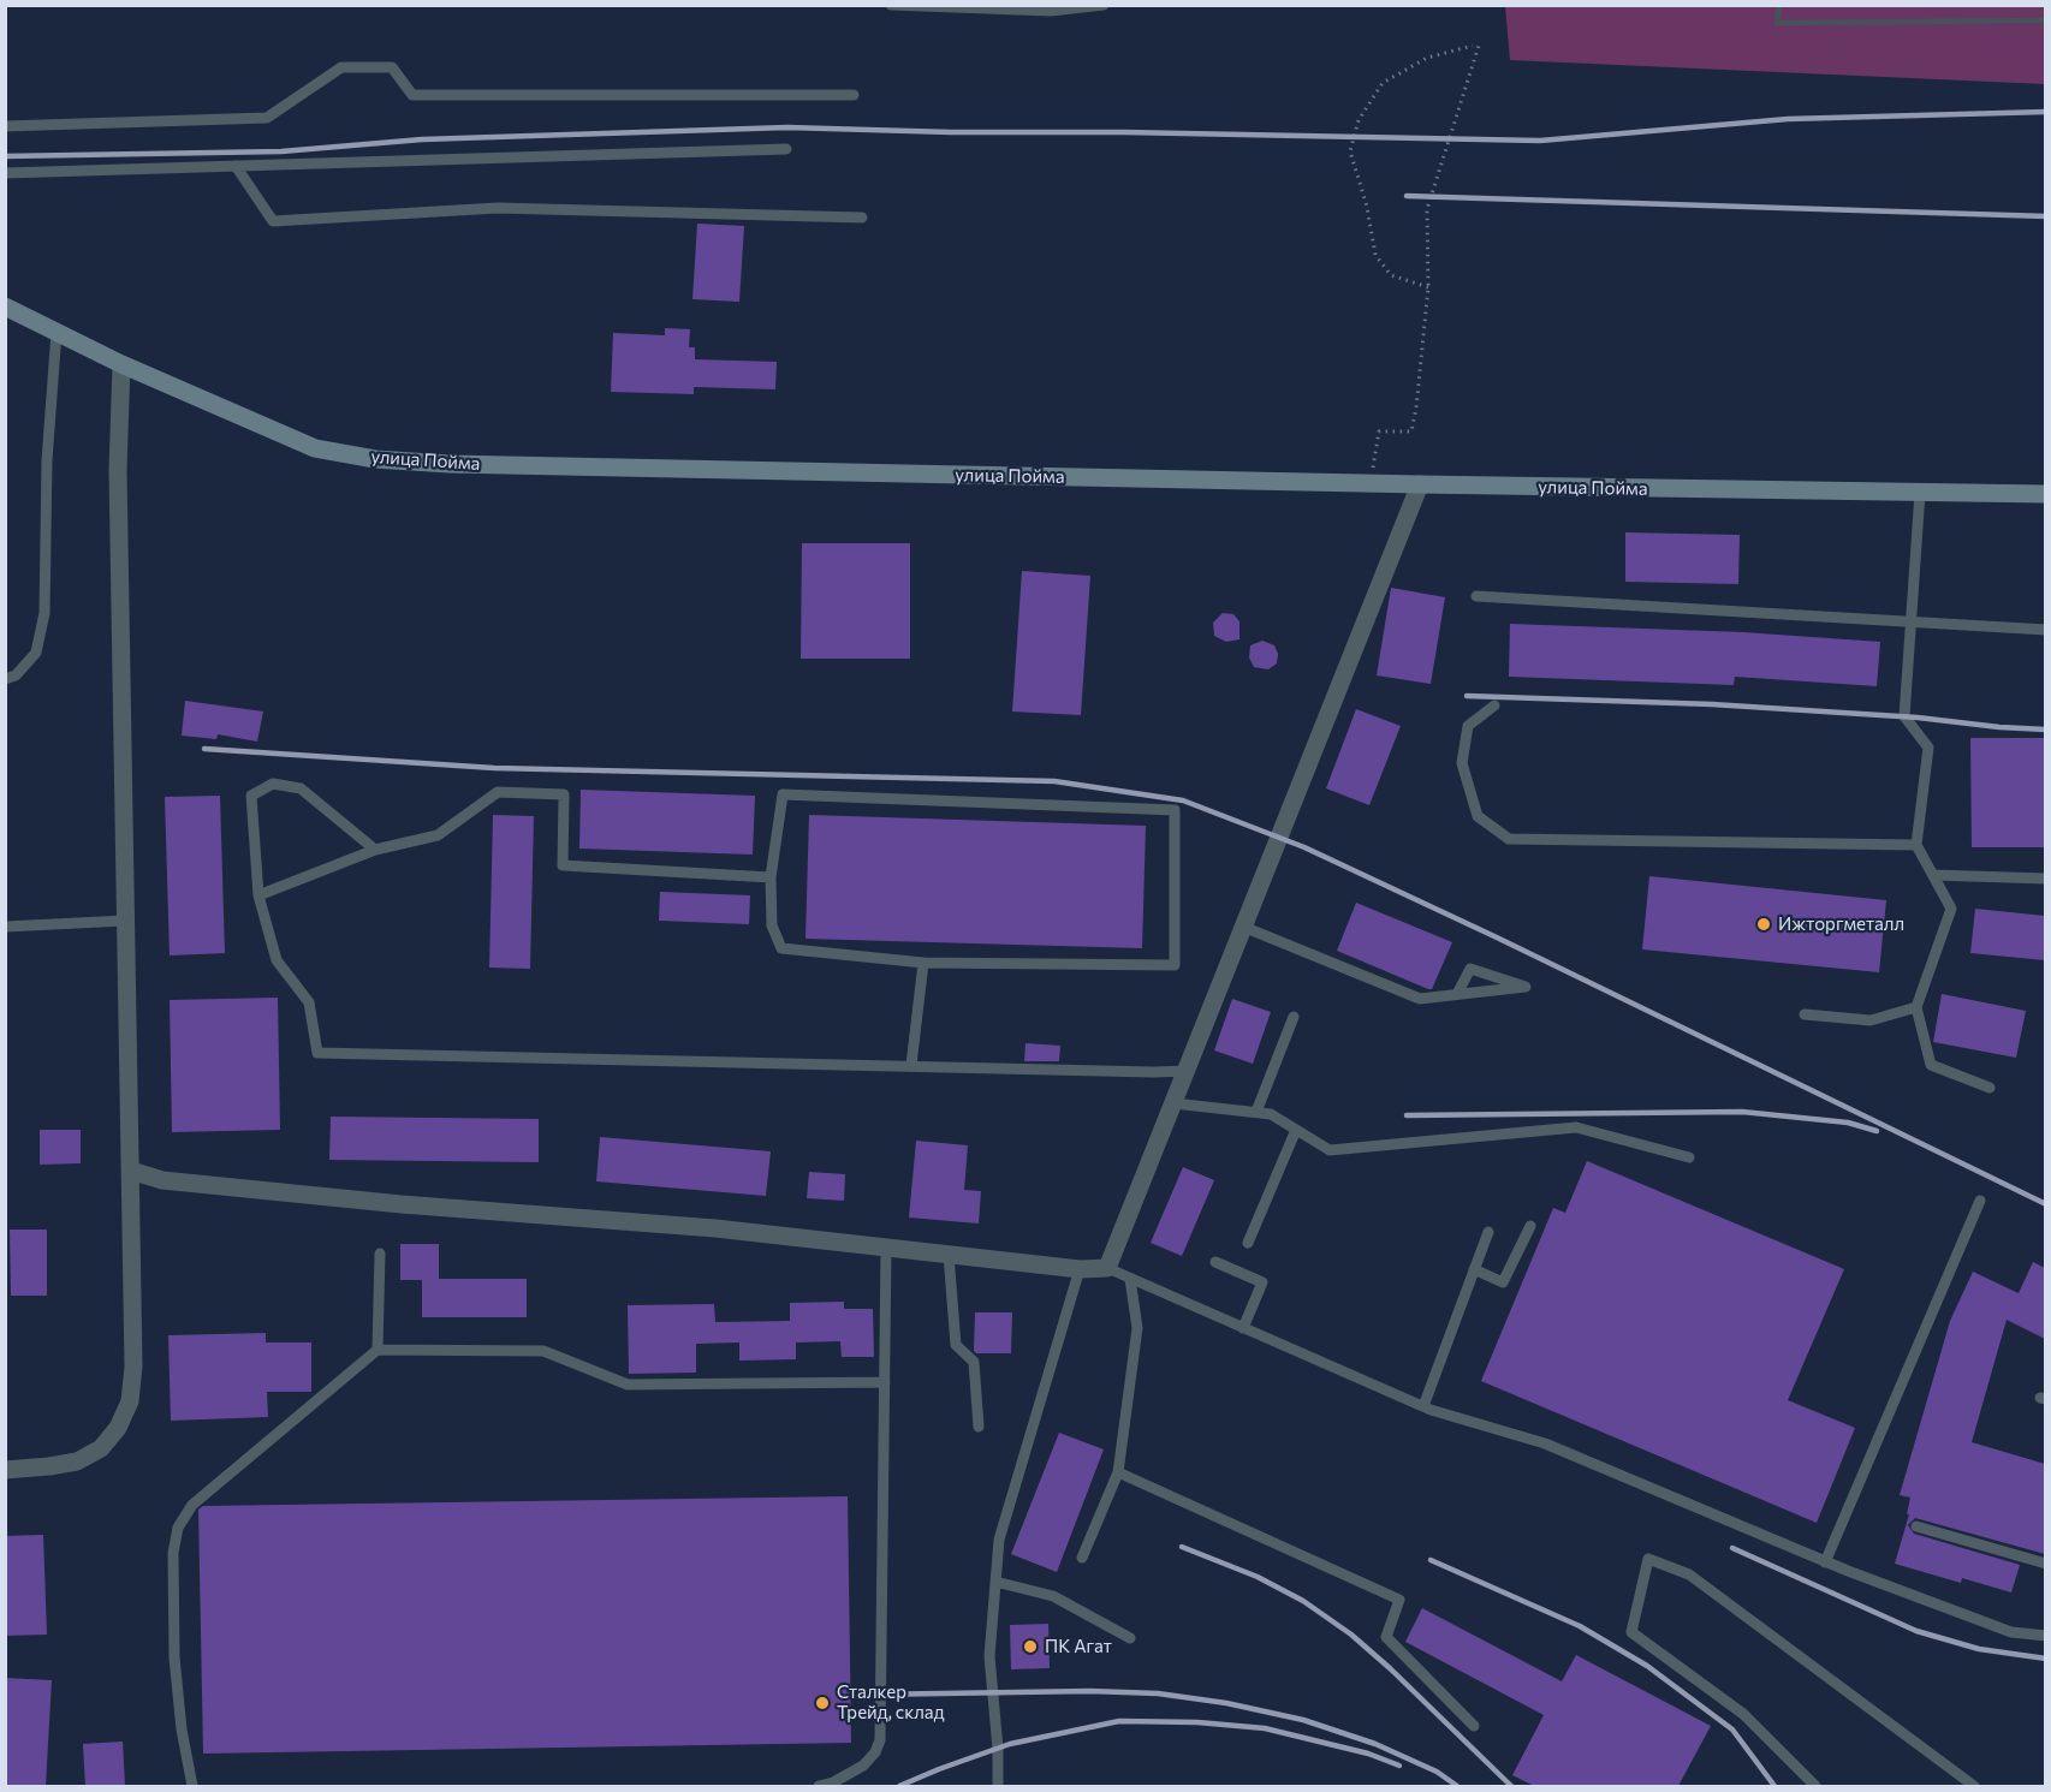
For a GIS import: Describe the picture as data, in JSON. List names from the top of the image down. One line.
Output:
{"streets":{"main road":["улица Пойма"]},"places":["Ижторгметалл","ПК Агат","Сталкер Трейд, склад"]}
